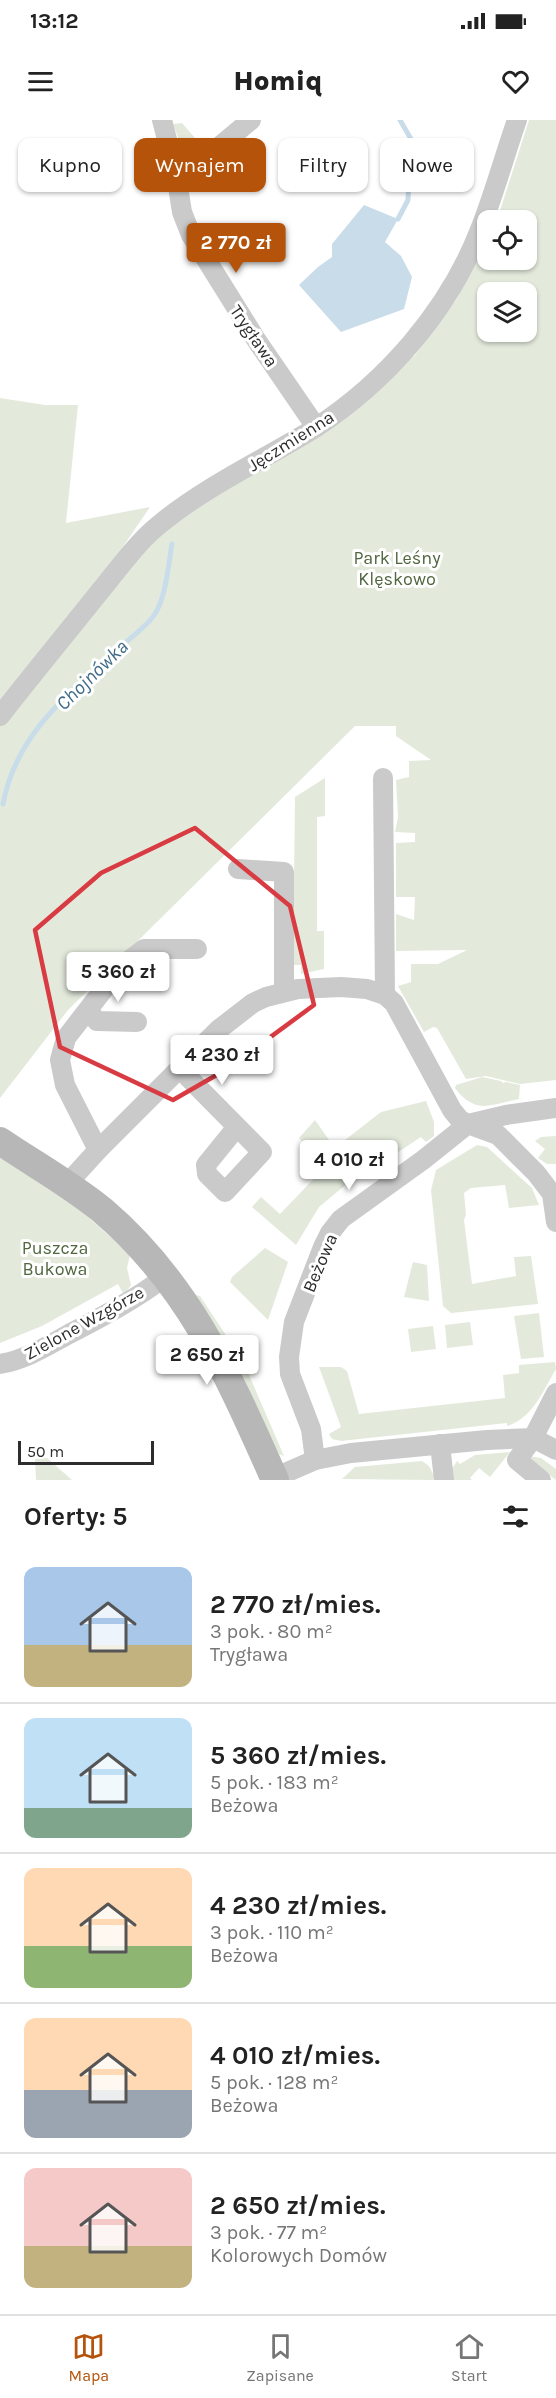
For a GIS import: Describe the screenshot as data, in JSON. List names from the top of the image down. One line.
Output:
{"streets":{"street":["Trygława","Jęczmienna","Beżowa","Zielone Wzgórze"]},"crossings":[["Trygława","Jęczmienna"]],"water":["Chojnówka"],"parks":["Park Leśny Klęskowo","Puszcza Bukowa"],"scale_bar":"50 m","page":{"status":"13:12","header":"Homiq","chip":["Kupno","Wynajem","Filtry","Nowe"],"price":["2 770 zł","5 360 zł","4 230 zł","4 010 zł","2 650 zł"],"scale":"50 m","heading":"Oferty: 5","list":[{"name":"2 770 zł/mies.","note":"3 pok. · 80 m² · Trygława"},{"name":"5 360 zł/mies.","note":"5 pok. · 183 m² · Beżowa"},{"name":"4 230 zł/mies.","note":"3 pok. · 110 m² · Beżowa"},{"name":"4 010 zł/mies.","note":"5 pok. · 128 m² · Beżowa"},{"name":"2 650 zł/mies.","note":"3 pok. · 77 m² · Kolorowych Domów"}],"tabs":["Mapa","Zapisane","Start"]}}
